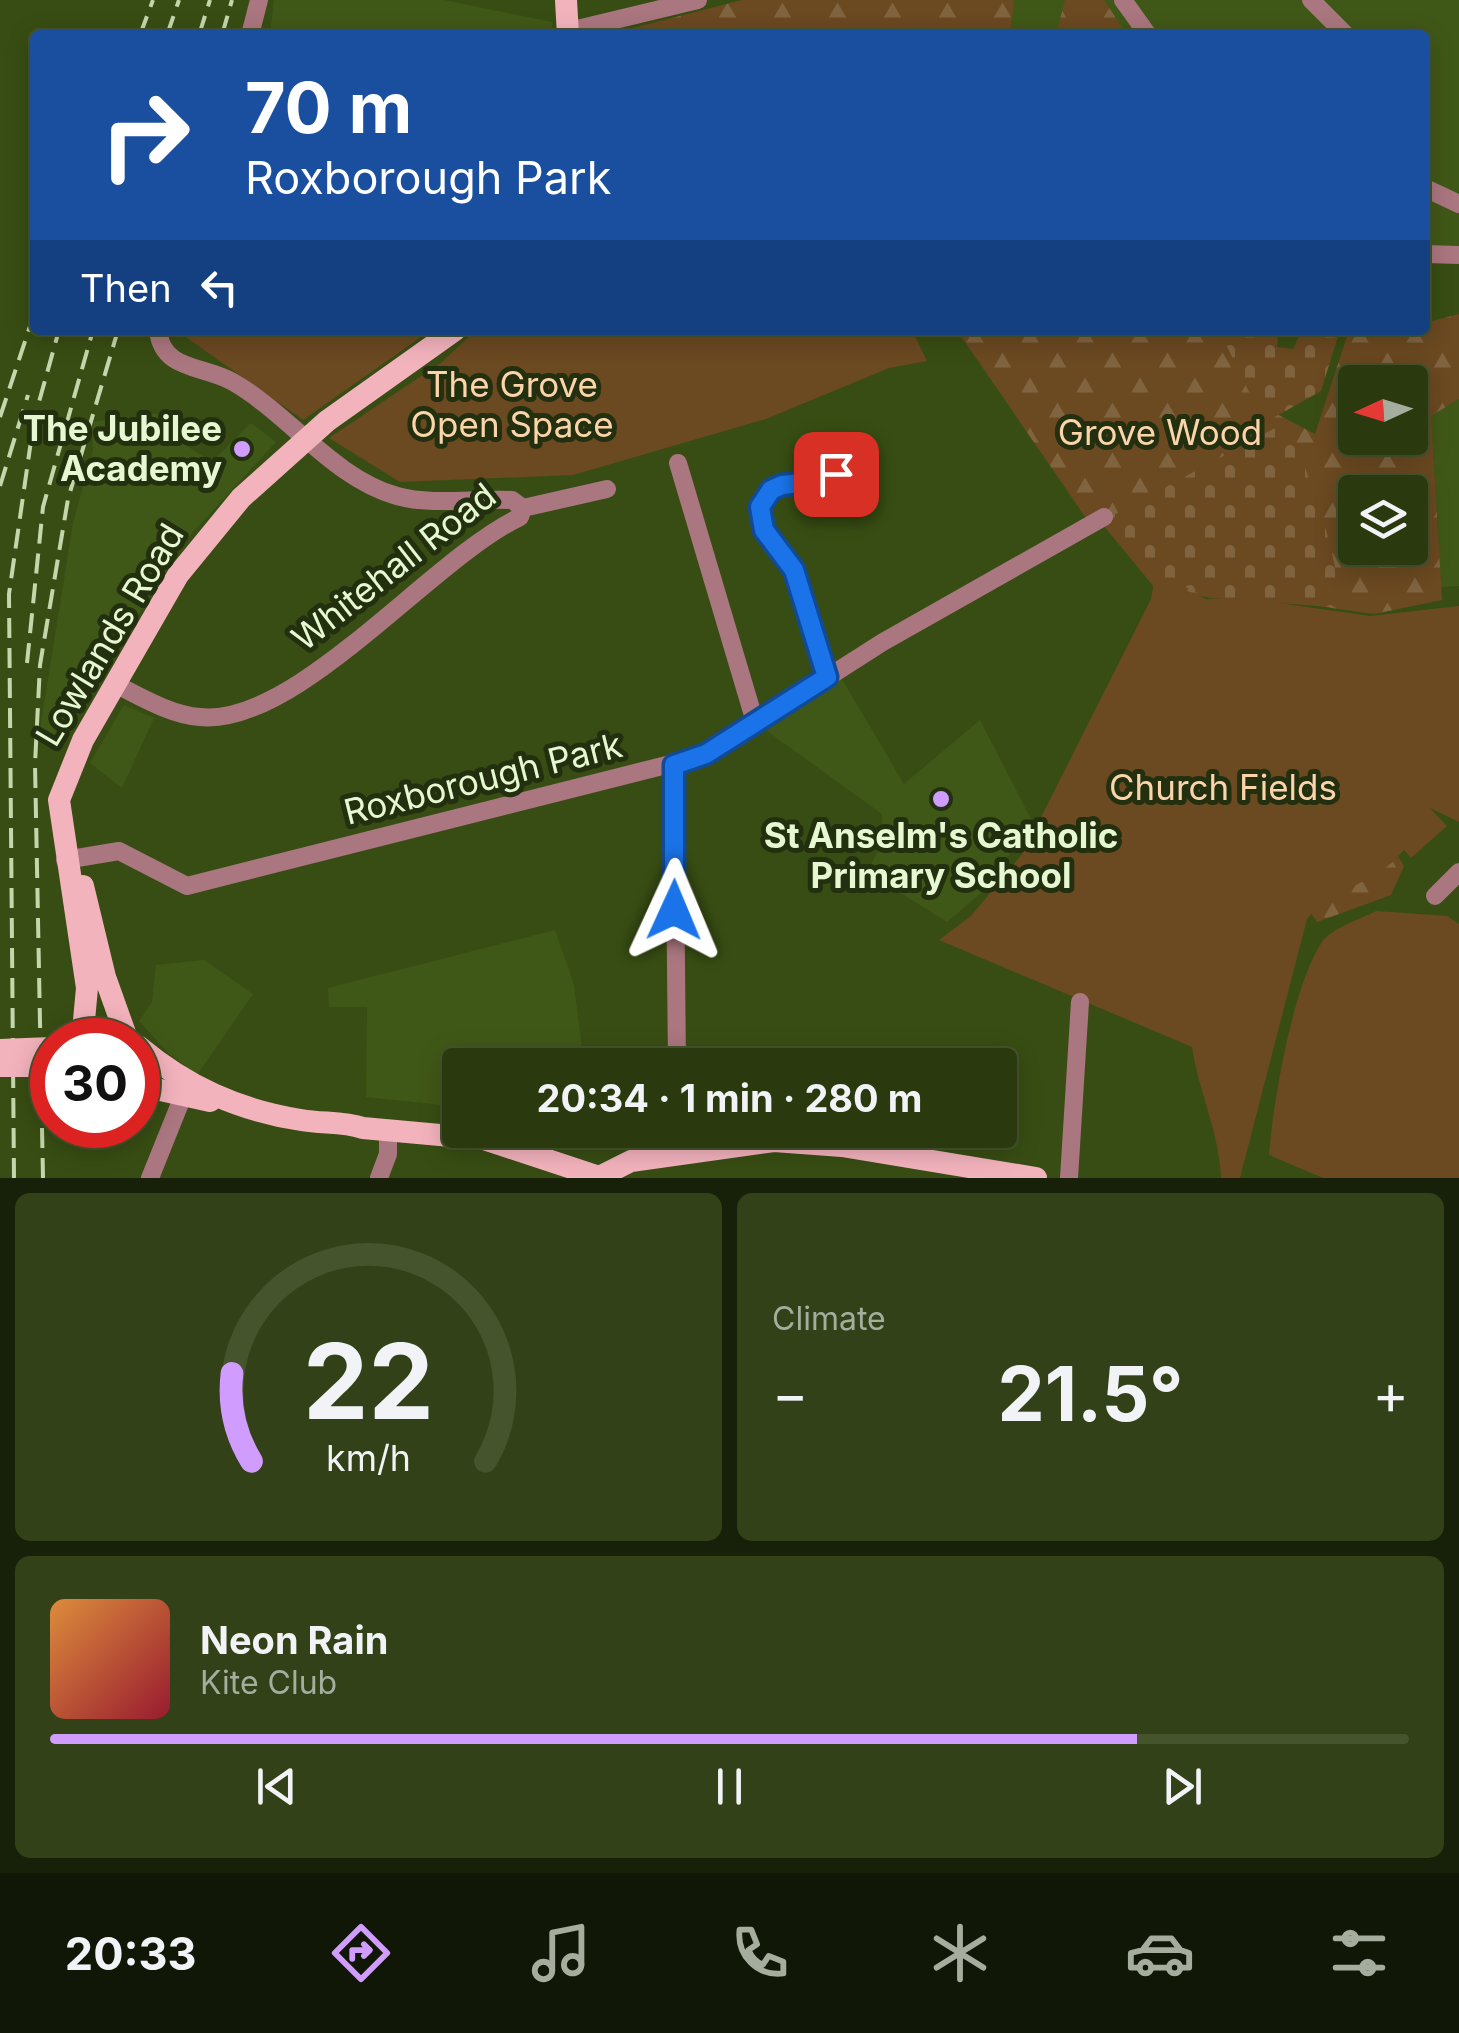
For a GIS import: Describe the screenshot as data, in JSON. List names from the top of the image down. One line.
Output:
{"streets":{"main road":["Lowlands Road"],"street":["Whitehall Road","Roxborough Park"]},"crossings":[["Whitehall Road","Lowlands Road"],["Lowlands Road","Roxborough Park"]],"parks":["The Grove Open Space","Grove Wood","Church Fields"],"places":["The Jubilee Academy","St Anselm's Catholic Primary School"],"north":"left","page":{"turn":["70 m","Roxborough Park"],"then":"Then","limit":"30","trip":"20:34 · 1 min · 280 m","tile":"Climate","heat":["−","21.5°","+"],"song":["Neon Rain","Kite Club"],"tabs":"20:33","gauge":["22","km/h"]}}
